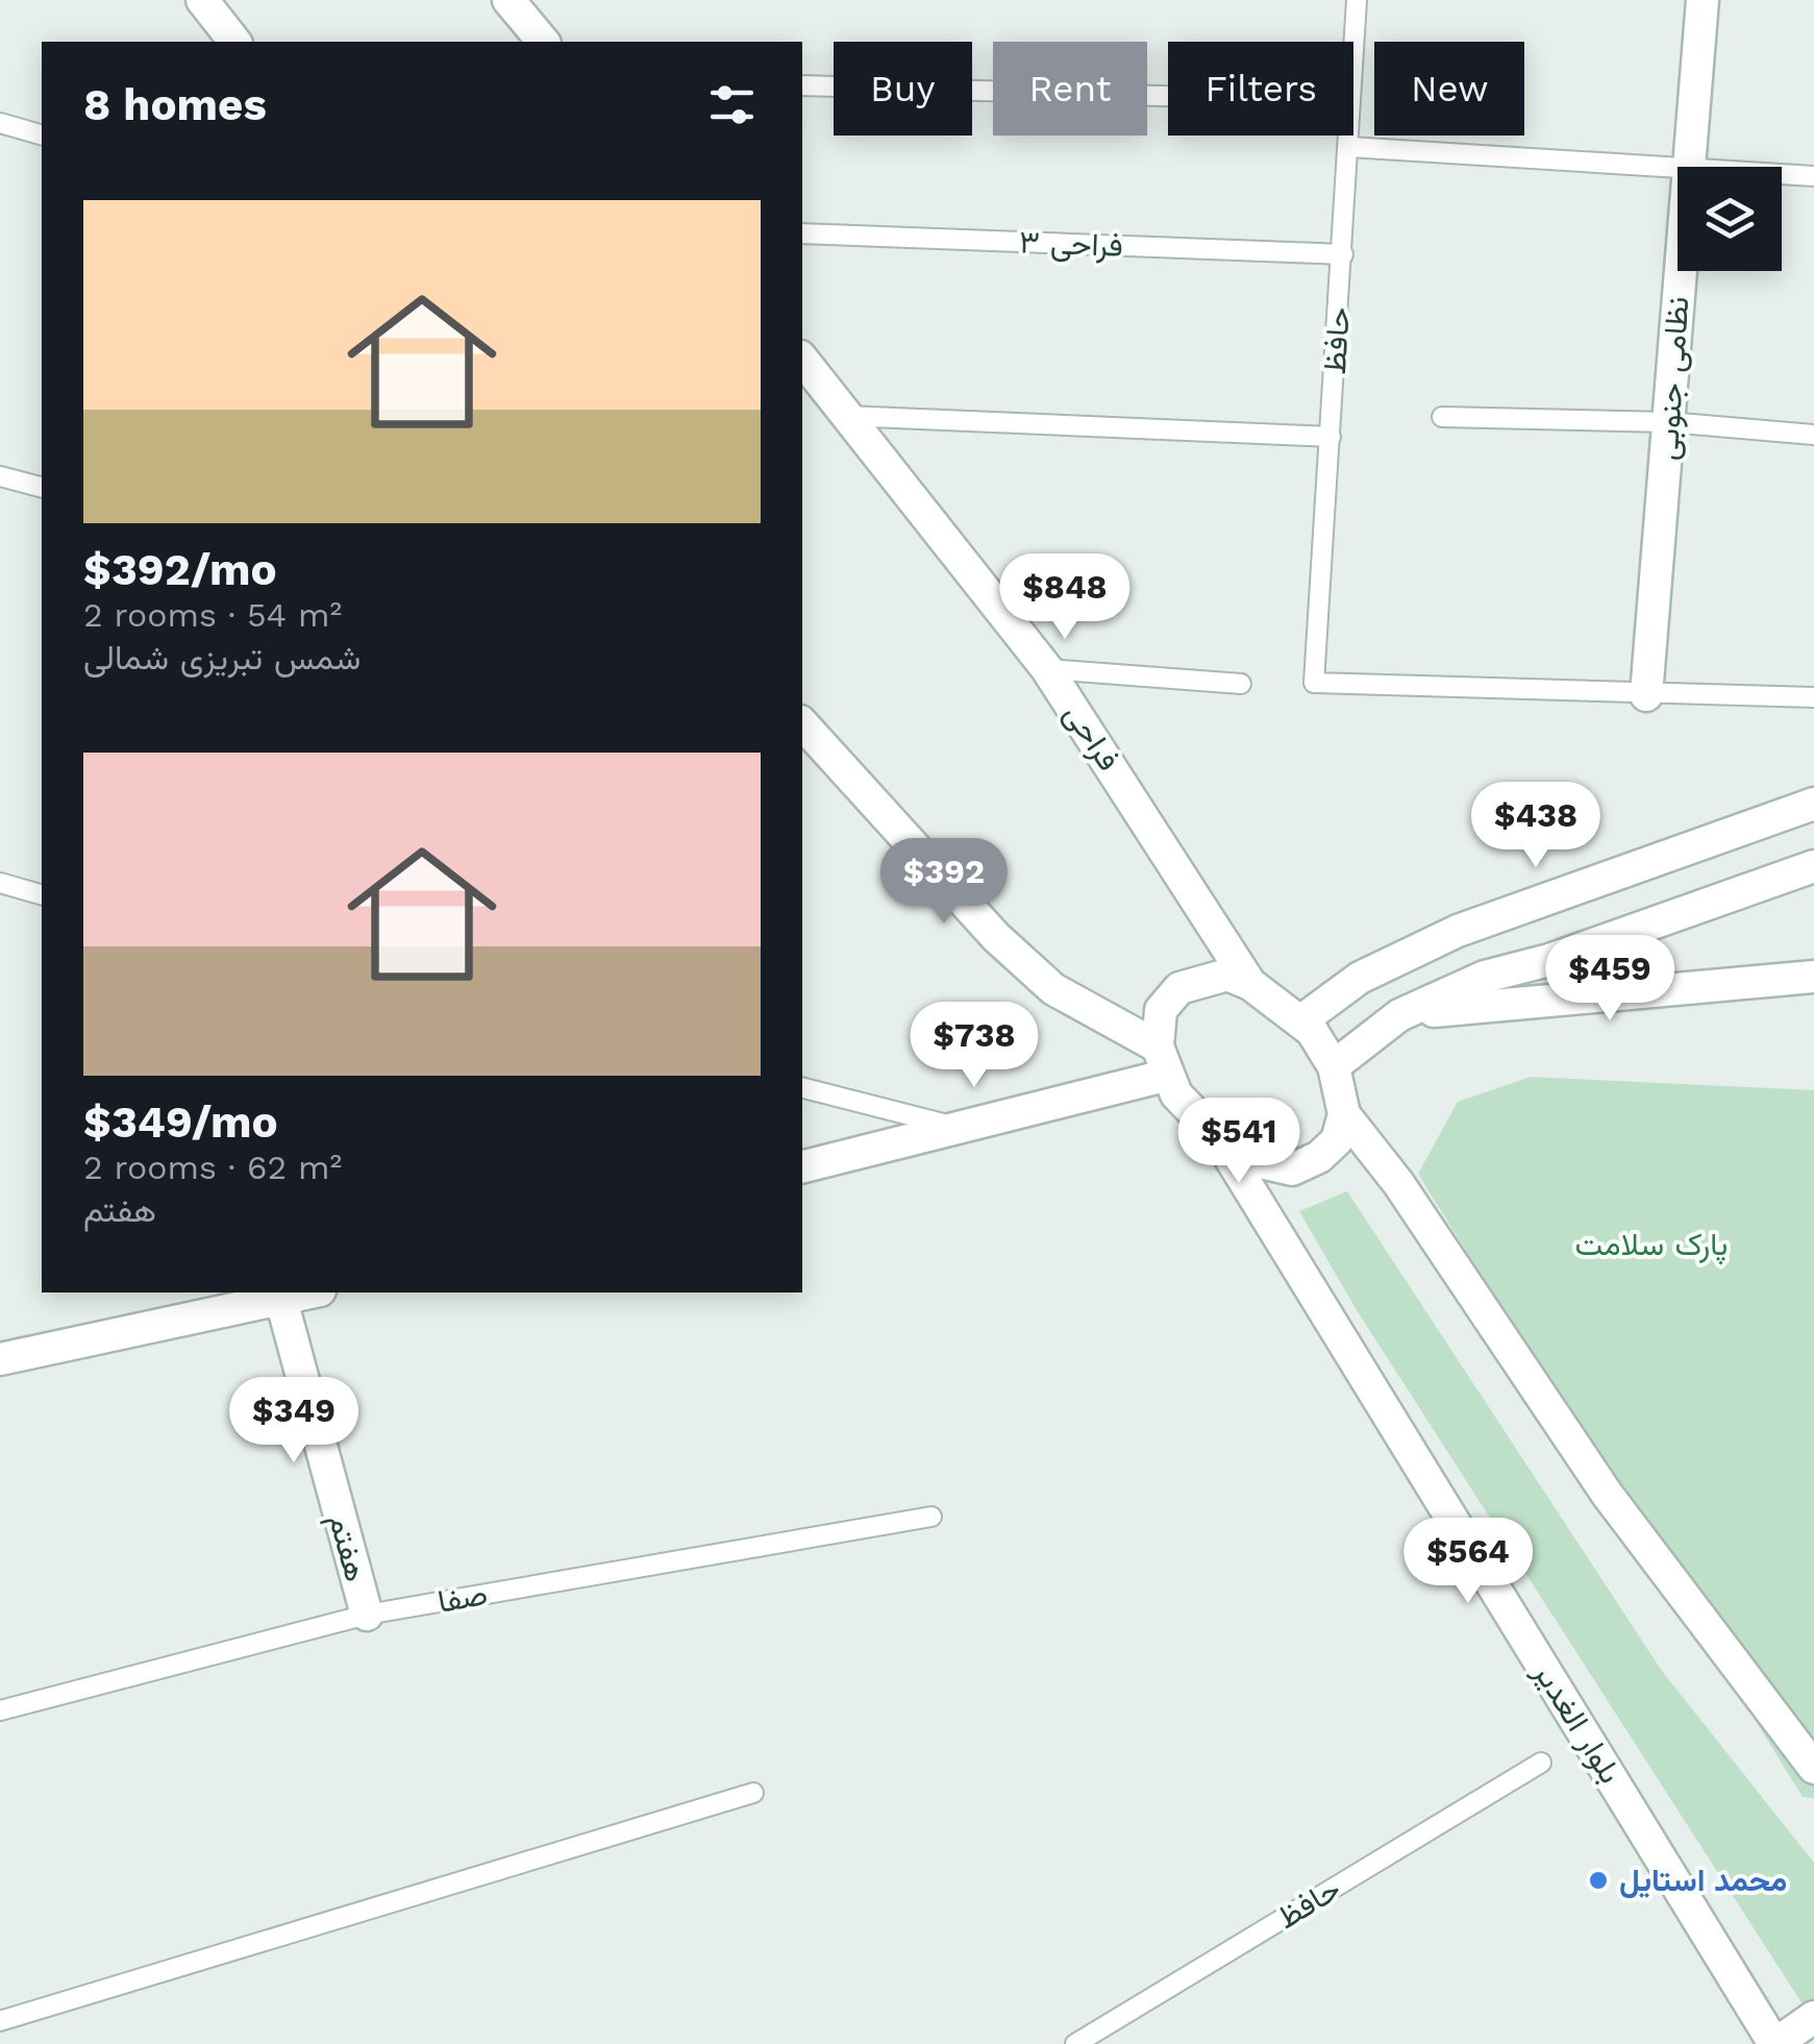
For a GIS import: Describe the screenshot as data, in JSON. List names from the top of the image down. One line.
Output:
{"streets":{"street":["نظامی جنوبی","فراحی","هفتم","بلوار الغدیر"],"lane":["فراحی ۳","حافظ","صفا"]},"crossings":[["فراحی ۳","حافظ"],["حافظ","نظامی جنوبی"],["فراحی","بلوار الغدیر"],["هفتم","صفا"]],"parks":["پارک سلامت"],"places":["محمد استایل"],"page":{"chip":["Buy","Rent","Filters","New"],"heading":"8 homes","list":[{"name":"$392/mo","note":"2 rooms · 54 m² · شمس تبریزی شمالی"},{"name":"$349/mo","note":"2 rooms · 62 m² · هفتم"}],"price":["$848","$438","$392","$459","$738","$541","$349","$564"]}}
